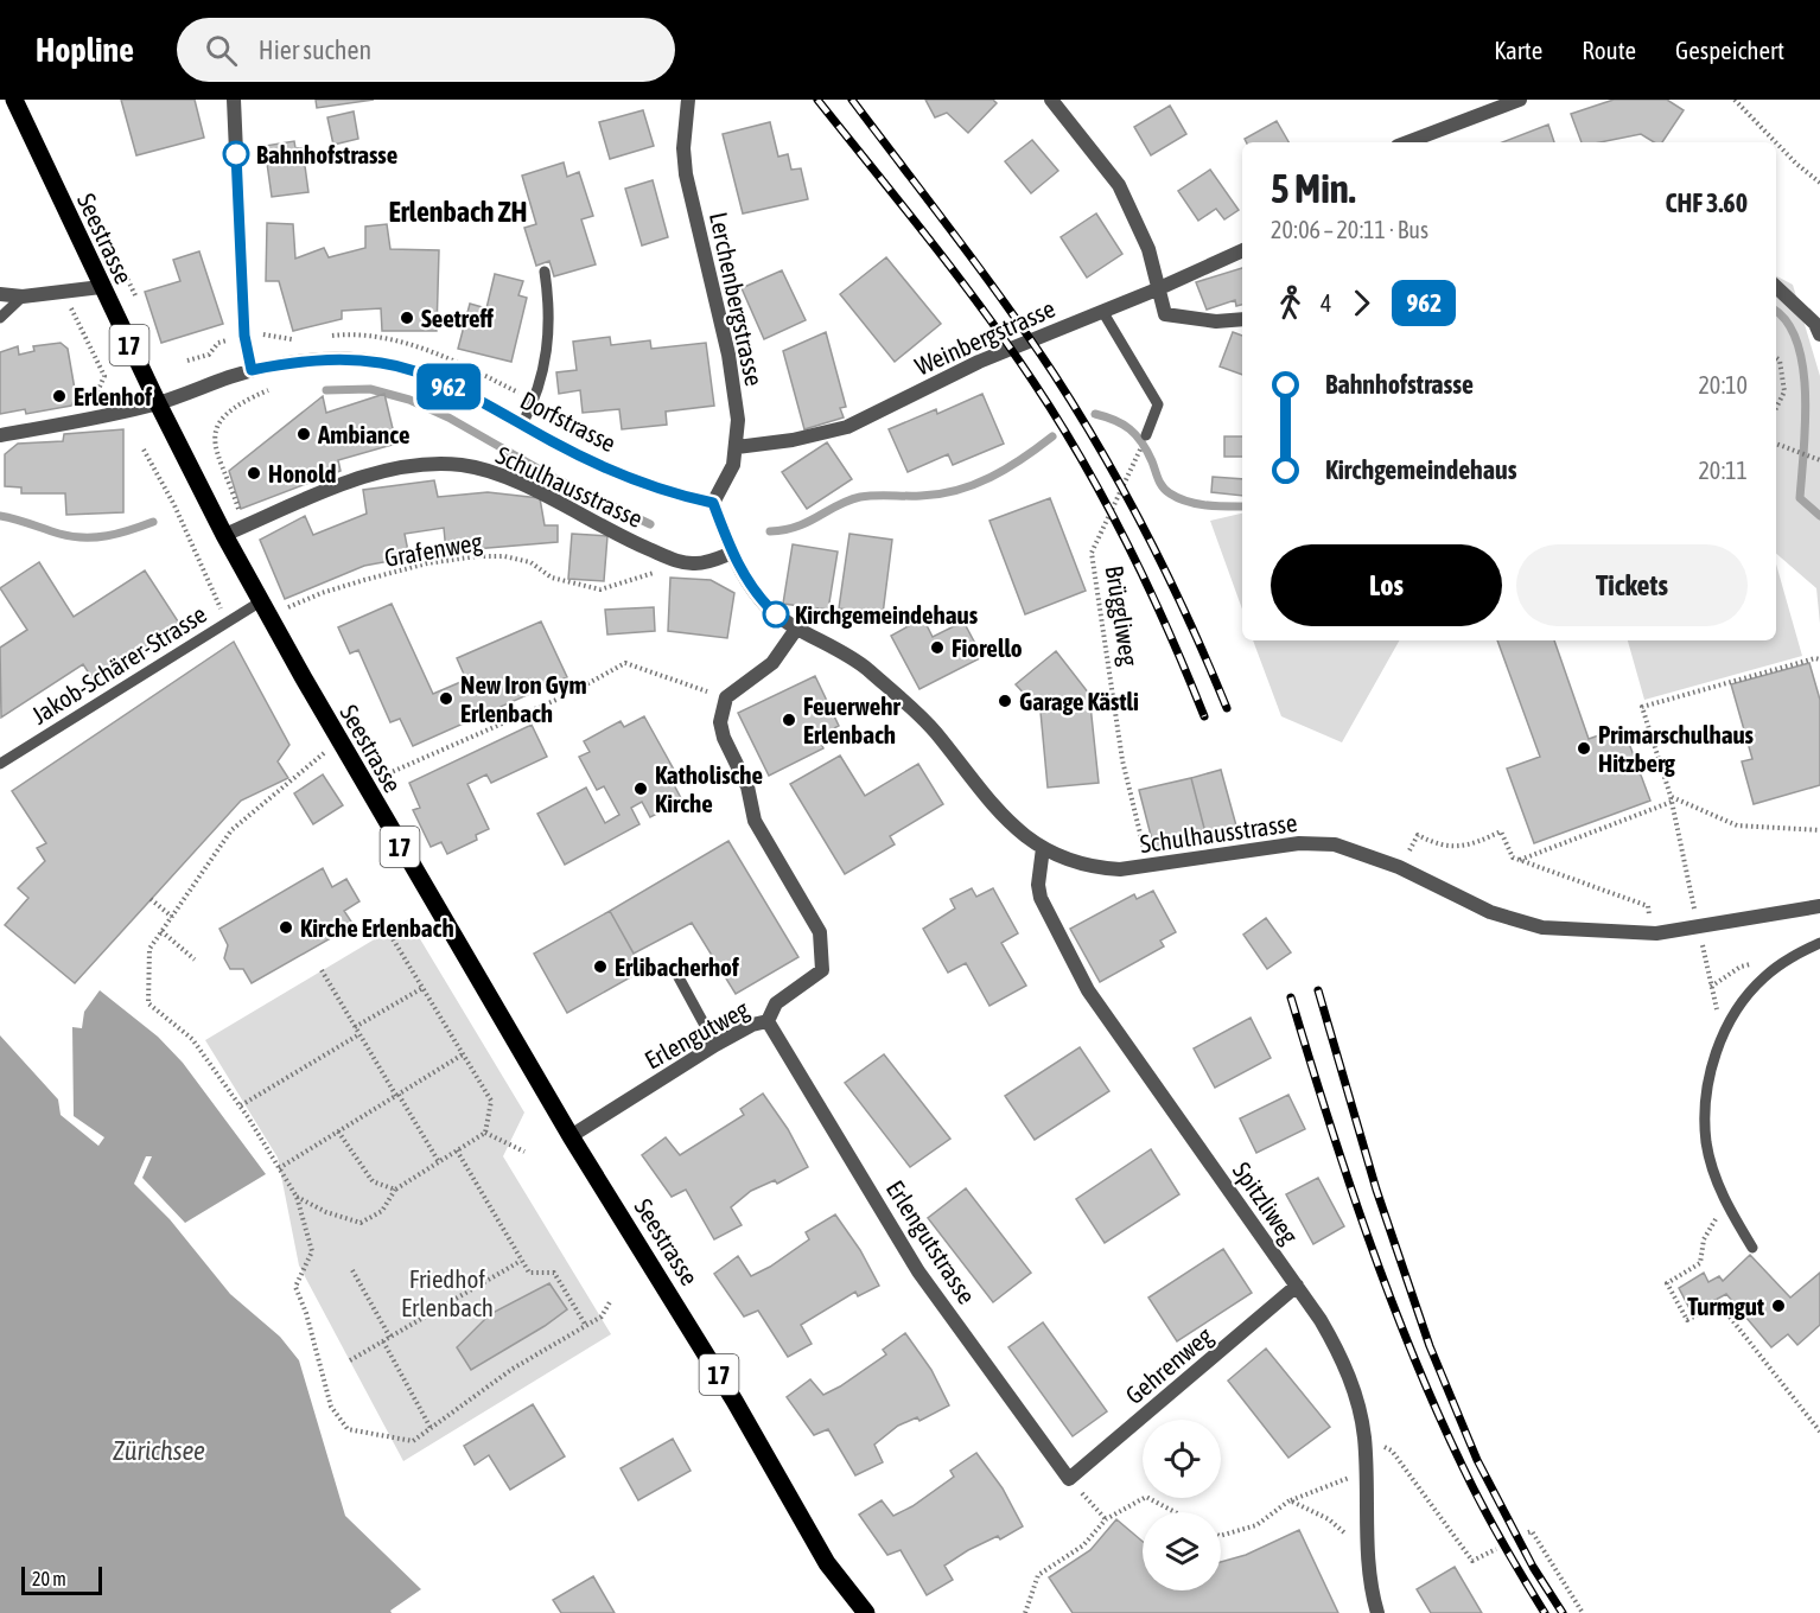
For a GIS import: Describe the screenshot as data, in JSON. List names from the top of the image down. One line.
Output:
{"streets":{"main road":["Seestrasse","17"],"street":["Lerchenbergstrasse","Weinbergstrasse","Dorfstrasse","Schulhausstrasse","Erlengutweg","Spitzliweg","Erlengutstrasse","Gehrenweg"],"lane":["Jakob-Schärer-Strasse"],"path":["Grafenweg","Brüggliweg"]},"crossings":[["Seestrasse","Dorfstrasse"],["Seestrasse","Schulhausstrasse"],["Seestrasse","Grafenweg"],["Seestrasse","Jakob-Schärer-Strasse"],["Seestrasse","Erlengutweg"],["Lerchenbergstrasse","Weinbergstrasse"],["Lerchenbergstrasse","Dorfstrasse"],["Lerchenbergstrasse","Schulhausstrasse"],["Dorfstrasse","Schulhausstrasse"],["Schulhausstrasse","Grafenweg"],["Schulhausstrasse","Brüggliweg"],["Schulhausstrasse","Spitzliweg"],["Erlengutweg","Erlengutstrasse"],["Spitzliweg","Gehrenweg"],["Erlengutstrasse","Gehrenweg"]],"districts":["Erlenbach ZH"],"water":["Zürichsee"],"parks":["Friedhof Erlenbach"],"places":["Bahnhofstrasse","Seetreff","Erlenhof","Ambiance","Honold","Kirchgemeindehaus","Fiorello","New Iron Gym Erlenbach","Garage Kästli","Feuerwehr Erlenbach","Primarschulhaus Hitzberg","Katholische Kirche","Kirche Erlenbach","Erlibacherhof","Turmgut"],"lines":["bus line 962"],"scale_bar":"20 m","page":{"header":"Hopline","search":"Hier suchen","nav":["Karte","Route","Gespeichert"],"on_map":"962","heading":["5 Min.","20:06 – 20:11 · Bus","CHF 3.60"],"legs":["4","962"],"list":[{"name":"Bahnhofstrasse","value":"20:10"},{"name":"Kirchgemeindehaus","value":"20:11"}],"buttons":["Los","Tickets"],"scale":"20 m"}}
